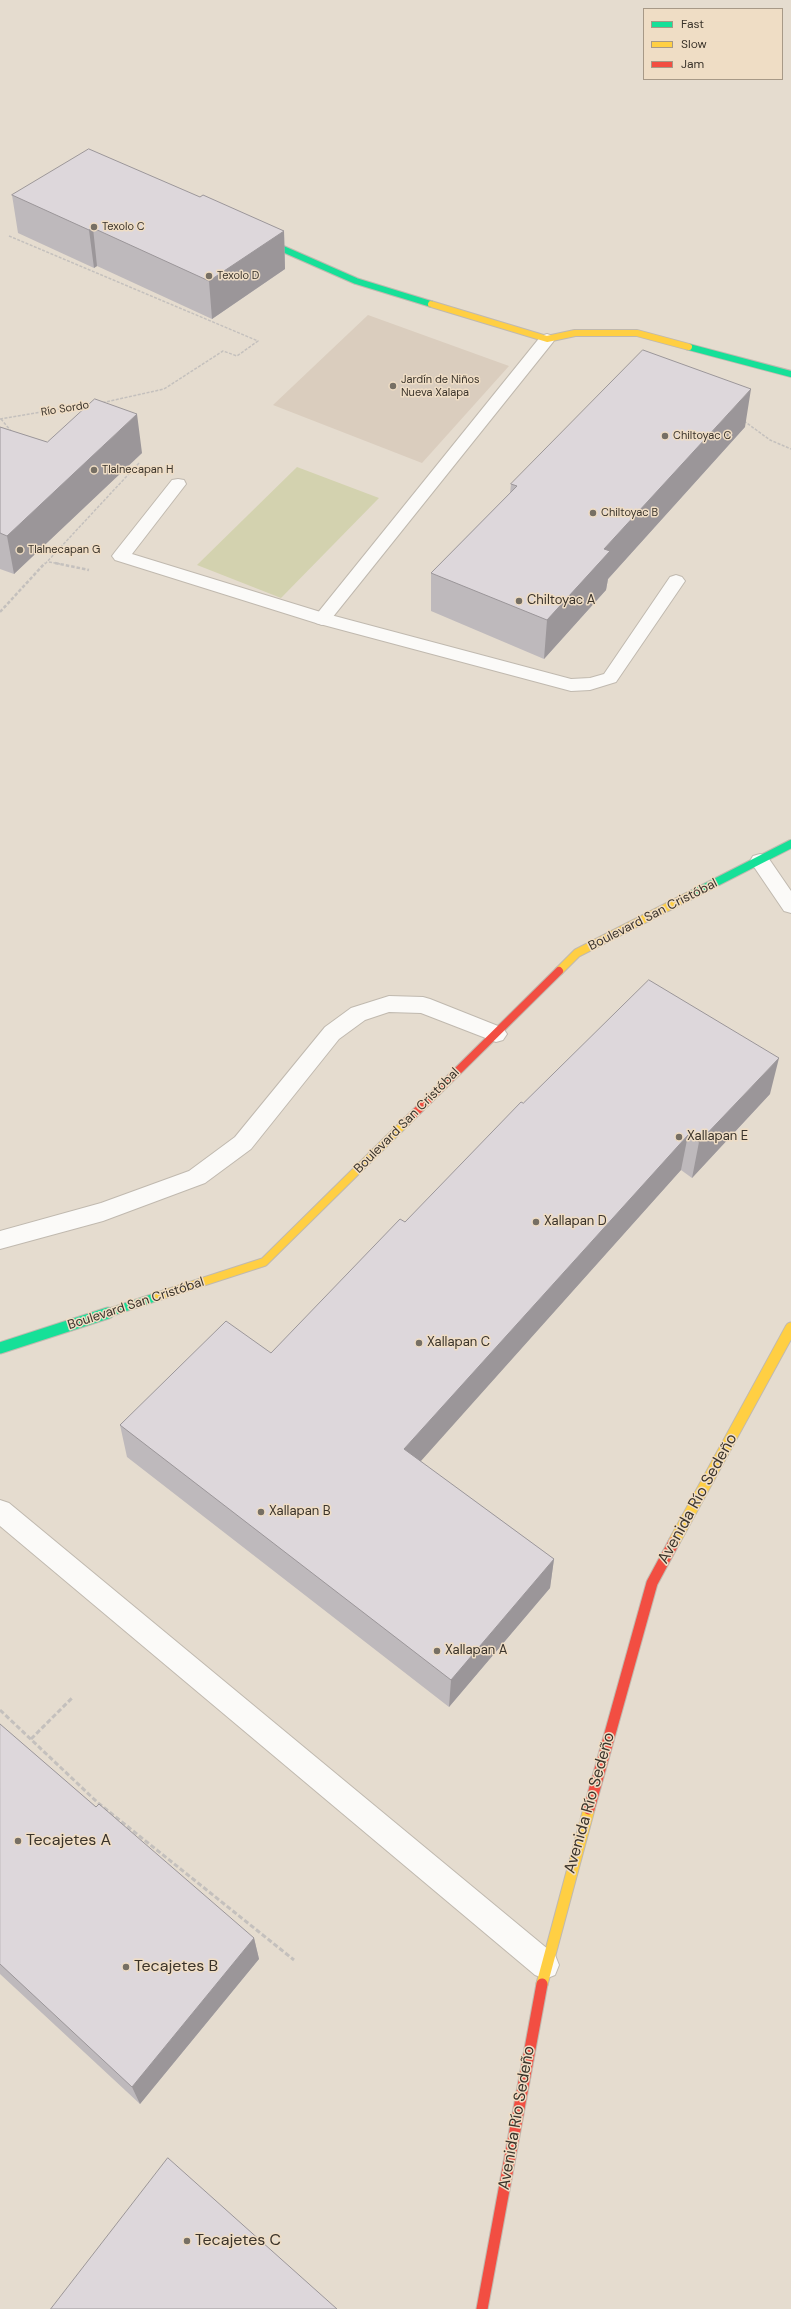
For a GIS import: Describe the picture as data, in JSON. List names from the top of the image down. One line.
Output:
{"streets":{"street":["Boulevard San Cristóbal","Avenida Río Sedeño"],"path":["Río Sordo"]},"places":["Texolo C","Texolo D","Jardín de Niños Nueva Xalapa","Chiltoyac C","Tlalnecapan H","Chiltoyac B","Tlalnecapan G","Chiltoyac A","Xallapan E","Xallapan D","Xallapan C","Xallapan B","Xallapan A","Tecajetes A","Tecajetes B","Tecajetes C"],"legend":["Fast","Slow","Jam"]}
